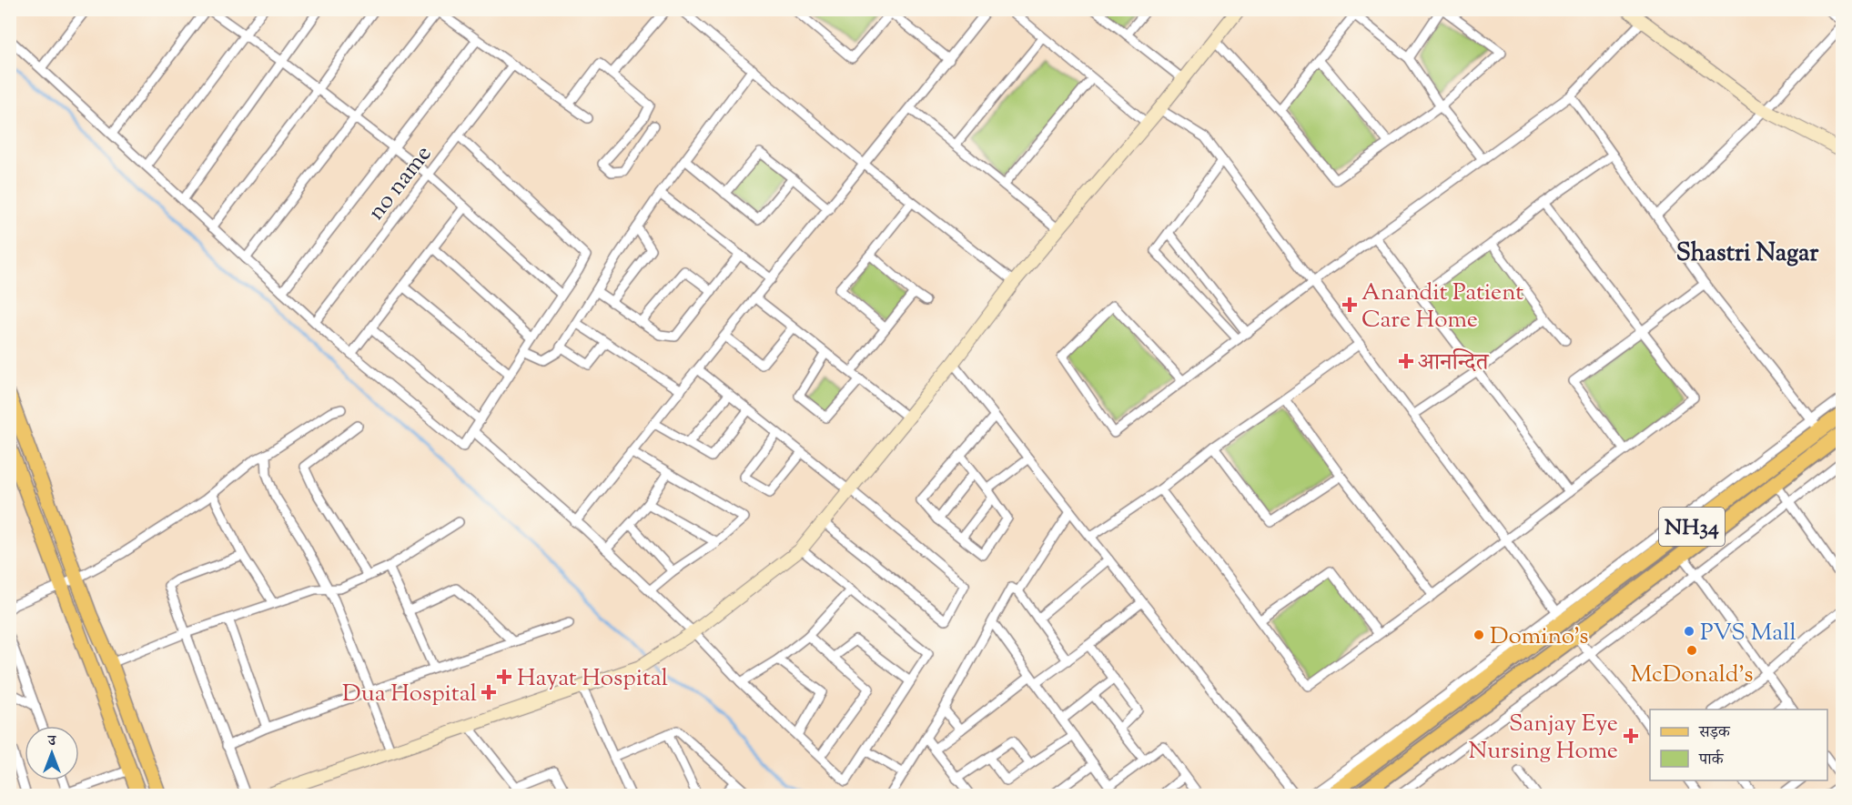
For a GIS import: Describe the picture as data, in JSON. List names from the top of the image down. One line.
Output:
{"streets":{"highway":["NH34"],"street":["no name"]},"districts":["Shastri Nagar"],"places":{"health":["Anandit Patient Care Home","आनन्दित","Hayat Hospital","Dua Hospital","Sanjay Eye Nursing Home"],"other":["PVS Mall","Domino's","McDonald's"]},"legend":["सड़क","पार्क"],"north":"top"}
